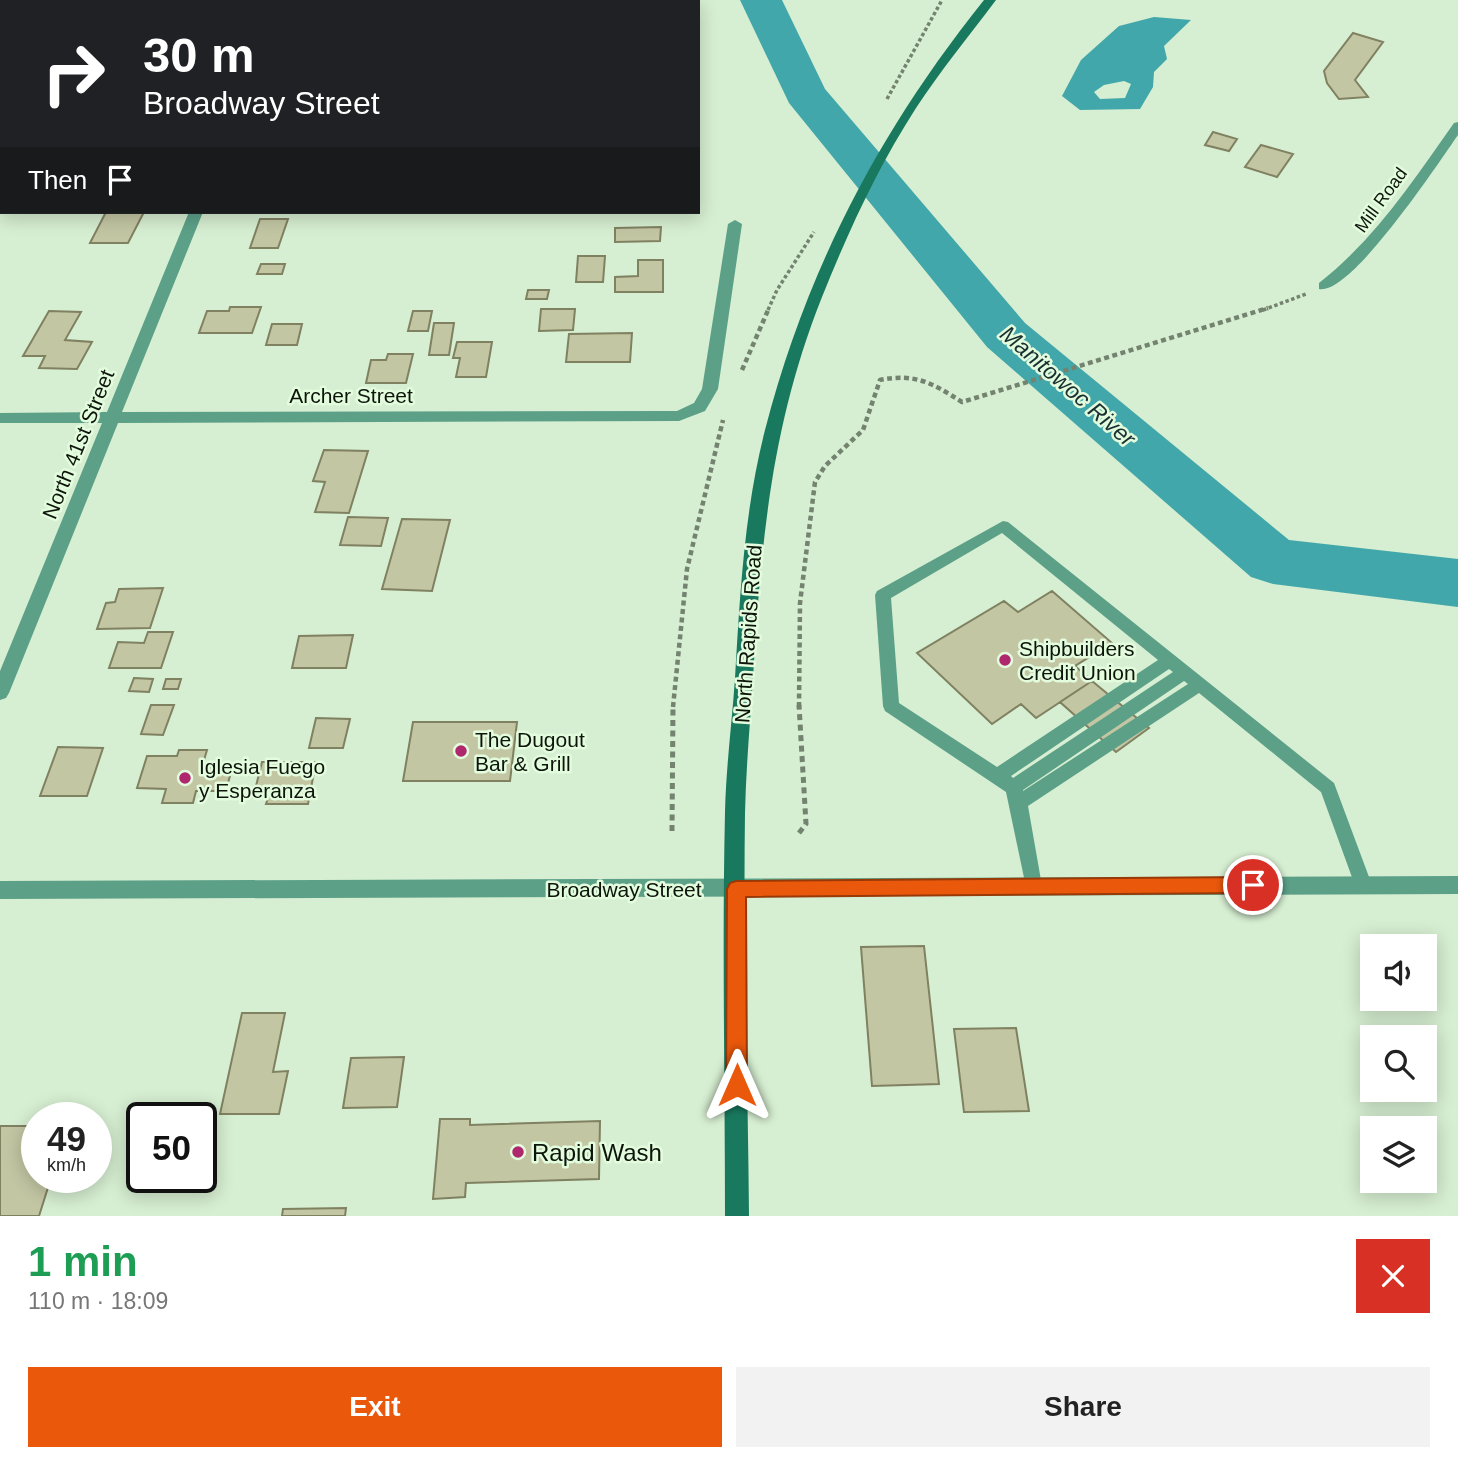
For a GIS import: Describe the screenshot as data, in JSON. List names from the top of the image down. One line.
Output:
{"streets":{"main road":["North Rapids Road"],"street":["Mill Road","Archer Street","North 41st Street","Broadway Street"]},"crossings":[["Archer Street","North 41st Street"],["North Rapids Road","Broadway Street"]],"water":["Manitowoc River"],"places":["Shipbuilders Credit Union","The Dugout Bar & Grill","Iglesia Fuego y Esperanza","Rapid Wash"],"page":{"turn":["30 m","Broadway Street"],"then":"Then","speed":"49 km/h","limit":"50","heading":["1 min","110 m · 18:09"],"buttons":["Exit","Share"]}}
